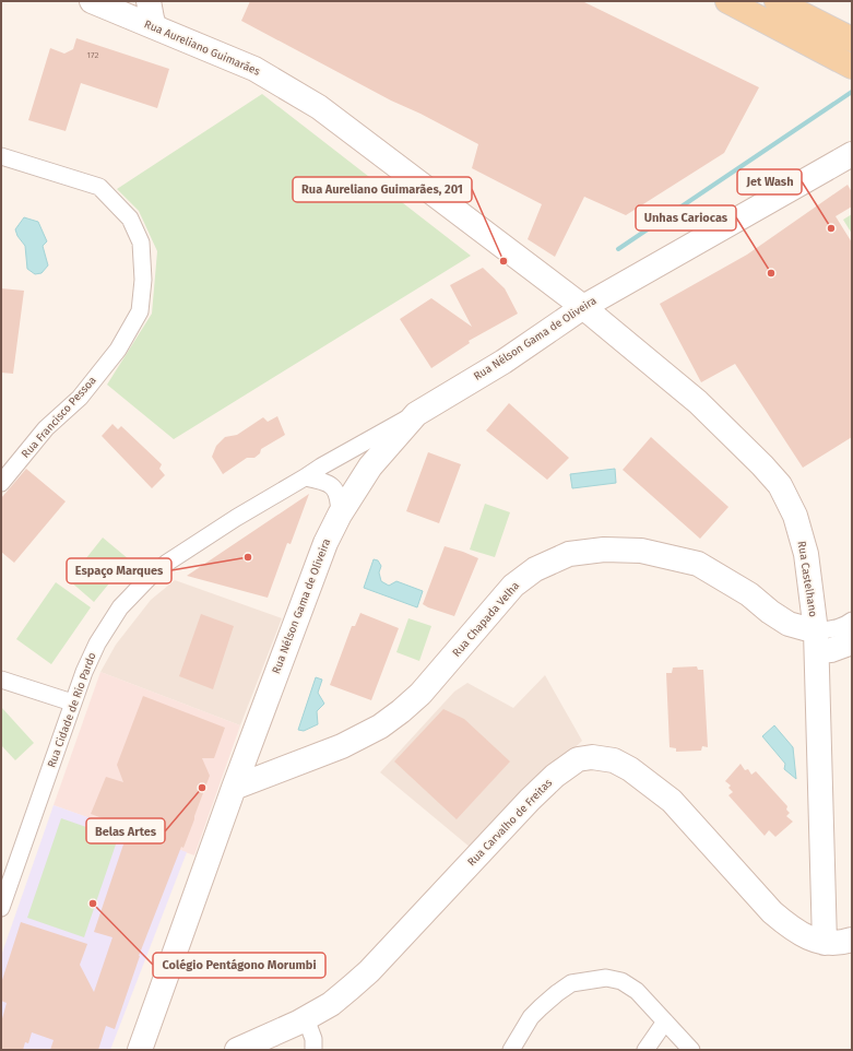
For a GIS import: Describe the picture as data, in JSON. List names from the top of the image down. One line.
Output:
{"streets":{"street":["Rua Aureliano Guimarães","Rua Nélson Gama de Oliveira","Rua Francisco Pessoa","Rua Castelhano","Rua Chapada Velha","Rua Cidade de Rio Pardo","Rua Carvalho de Freitas"]},"crossings":[["Rua Aureliano Guimarães","Rua Nélson Gama de Oliveira"],["Rua Aureliano Guimarães","Rua Castelhano"],["Rua Nélson Gama de Oliveira","Rua Castelhano"],["Rua Nélson Gama de Oliveira","Rua Chapada Velha"],["Rua Nélson Gama de Oliveira","Rua Cidade de Rio Pardo"],["Rua Castelhano","Rua Chapada Velha"],["Rua Castelhano","Rua Carvalho de Freitas"]],"places":["Jet Wash","Rua Aureliano Guimarães, 201","Unhas Cariocas","Espaço Marques","Belas Artes","Colégio Pentágono Morumbi"],"house_numbers":["172"]}
